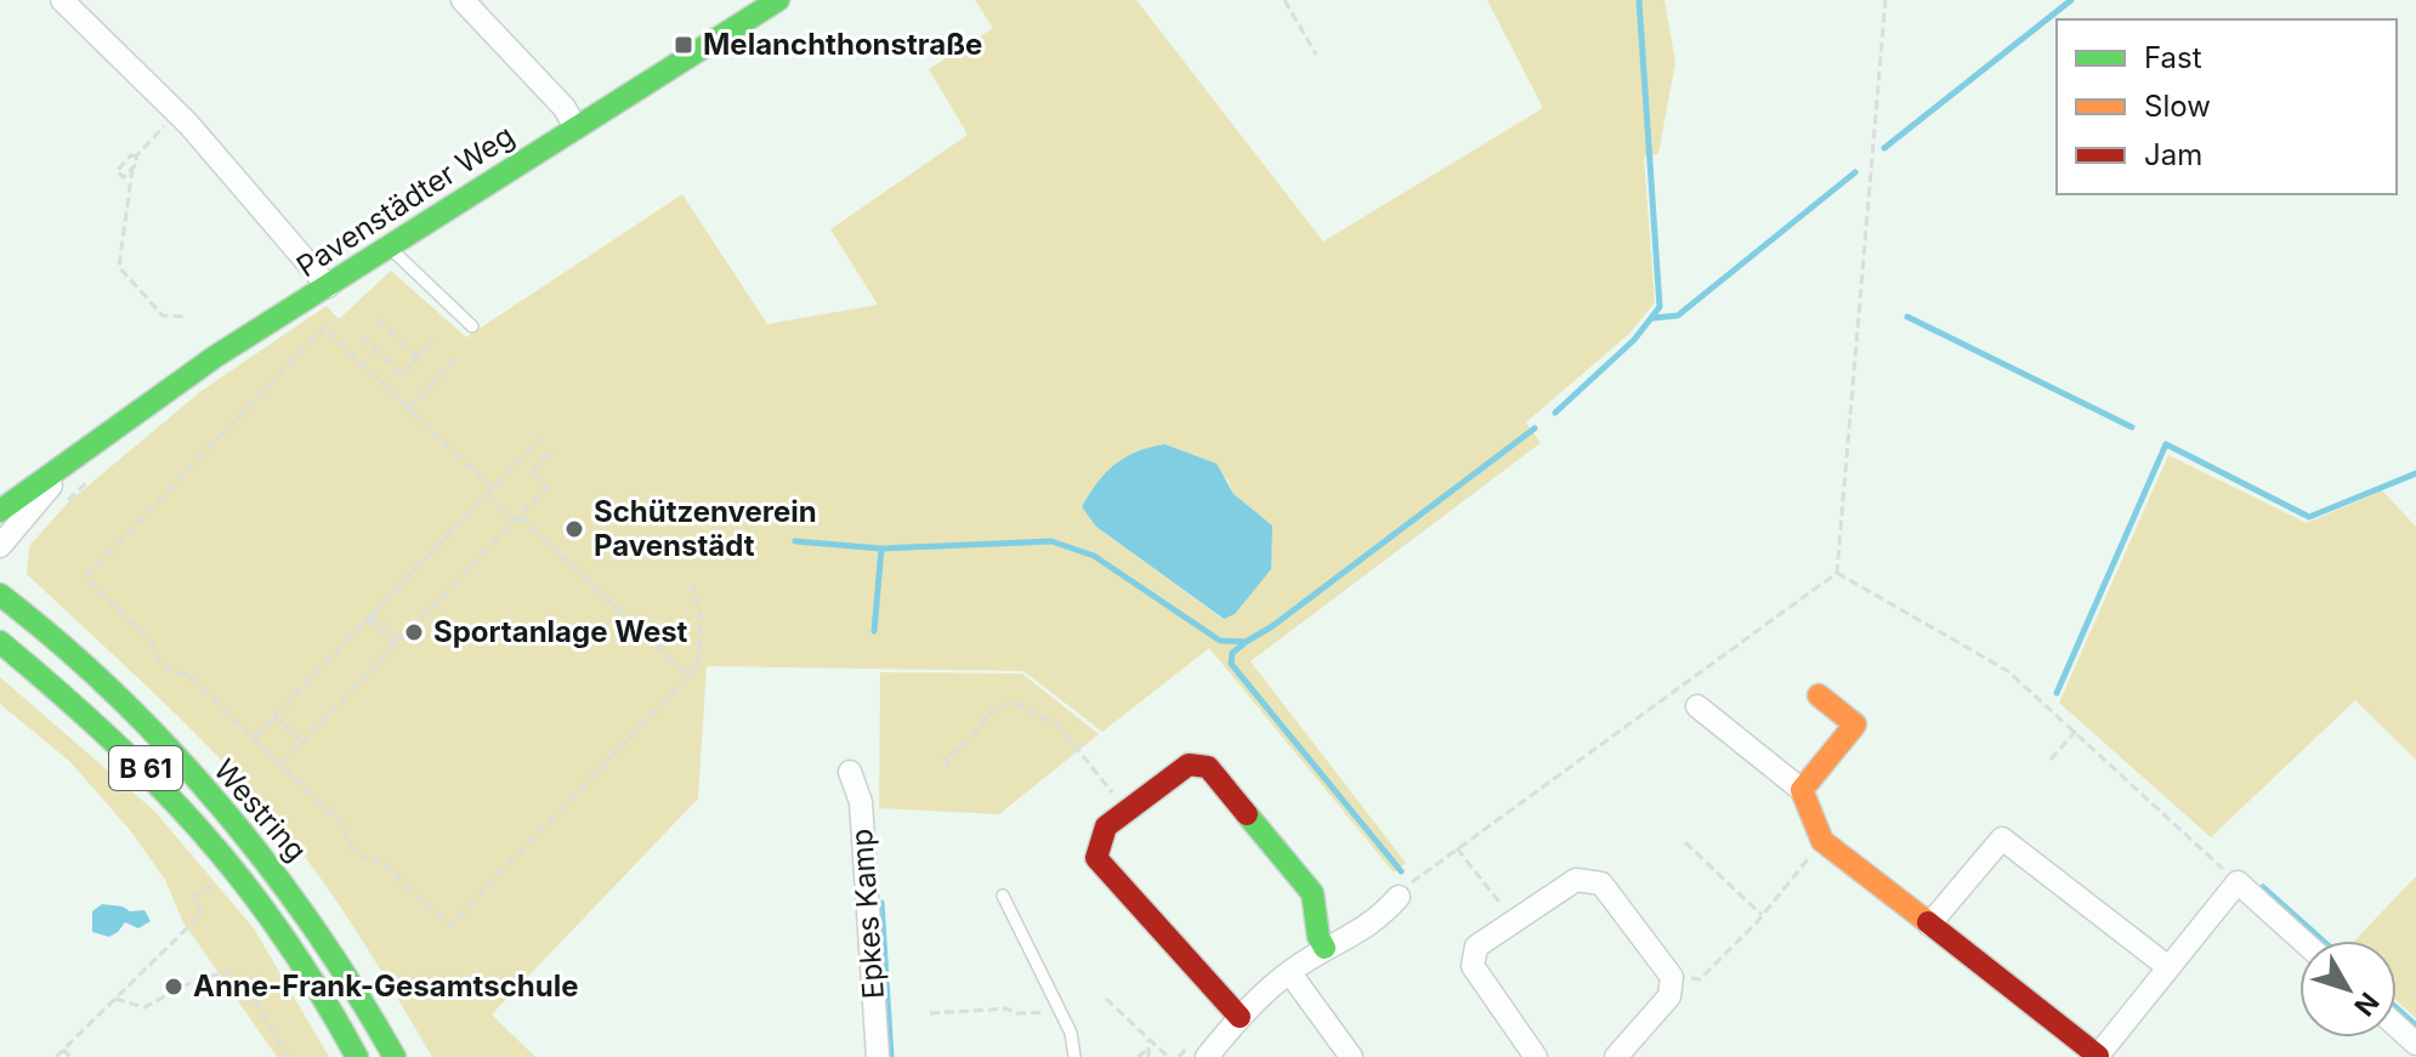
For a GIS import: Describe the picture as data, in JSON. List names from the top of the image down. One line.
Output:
{"streets":{"street":["Pavenstädter Weg","B 61","Westring","Epkes Kamp"]},"places":{"transit":["Melanchthonstraße"],"other":["Schützenverein Pavenstädt","Sportanlage West","Anne-Frank-Gesamtschule"]},"legend":["Fast","Slow","Jam"],"north":"bottom right"}
